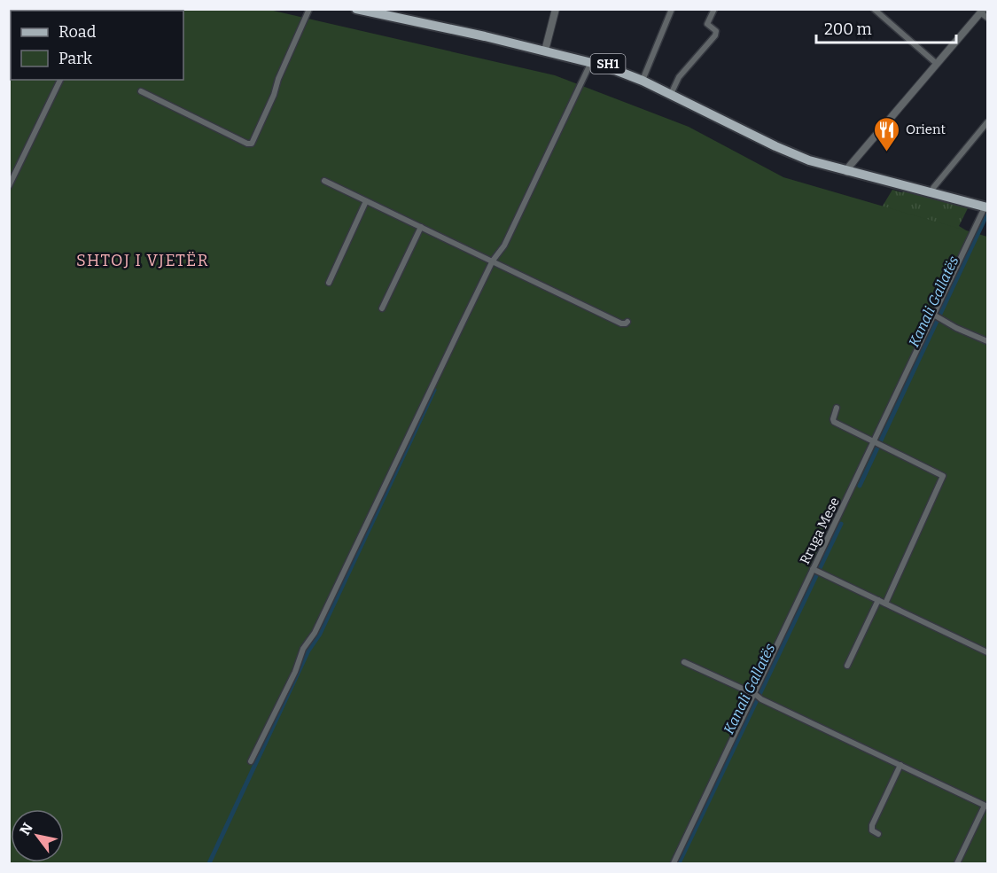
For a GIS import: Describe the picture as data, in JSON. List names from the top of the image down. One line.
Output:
{"streets":{"main road":["SH1"],"street":["Rruga Mese"]},"crossings":[["SH1","Rruga Mese"]],"districts":["SHTOJ I VJETËR"],"water":["Kanali Gallatës"],"places":{"restaurant":["Orient"]},"legend":["Road","Park"],"scale_bar":"200 m","north":"top left"}
